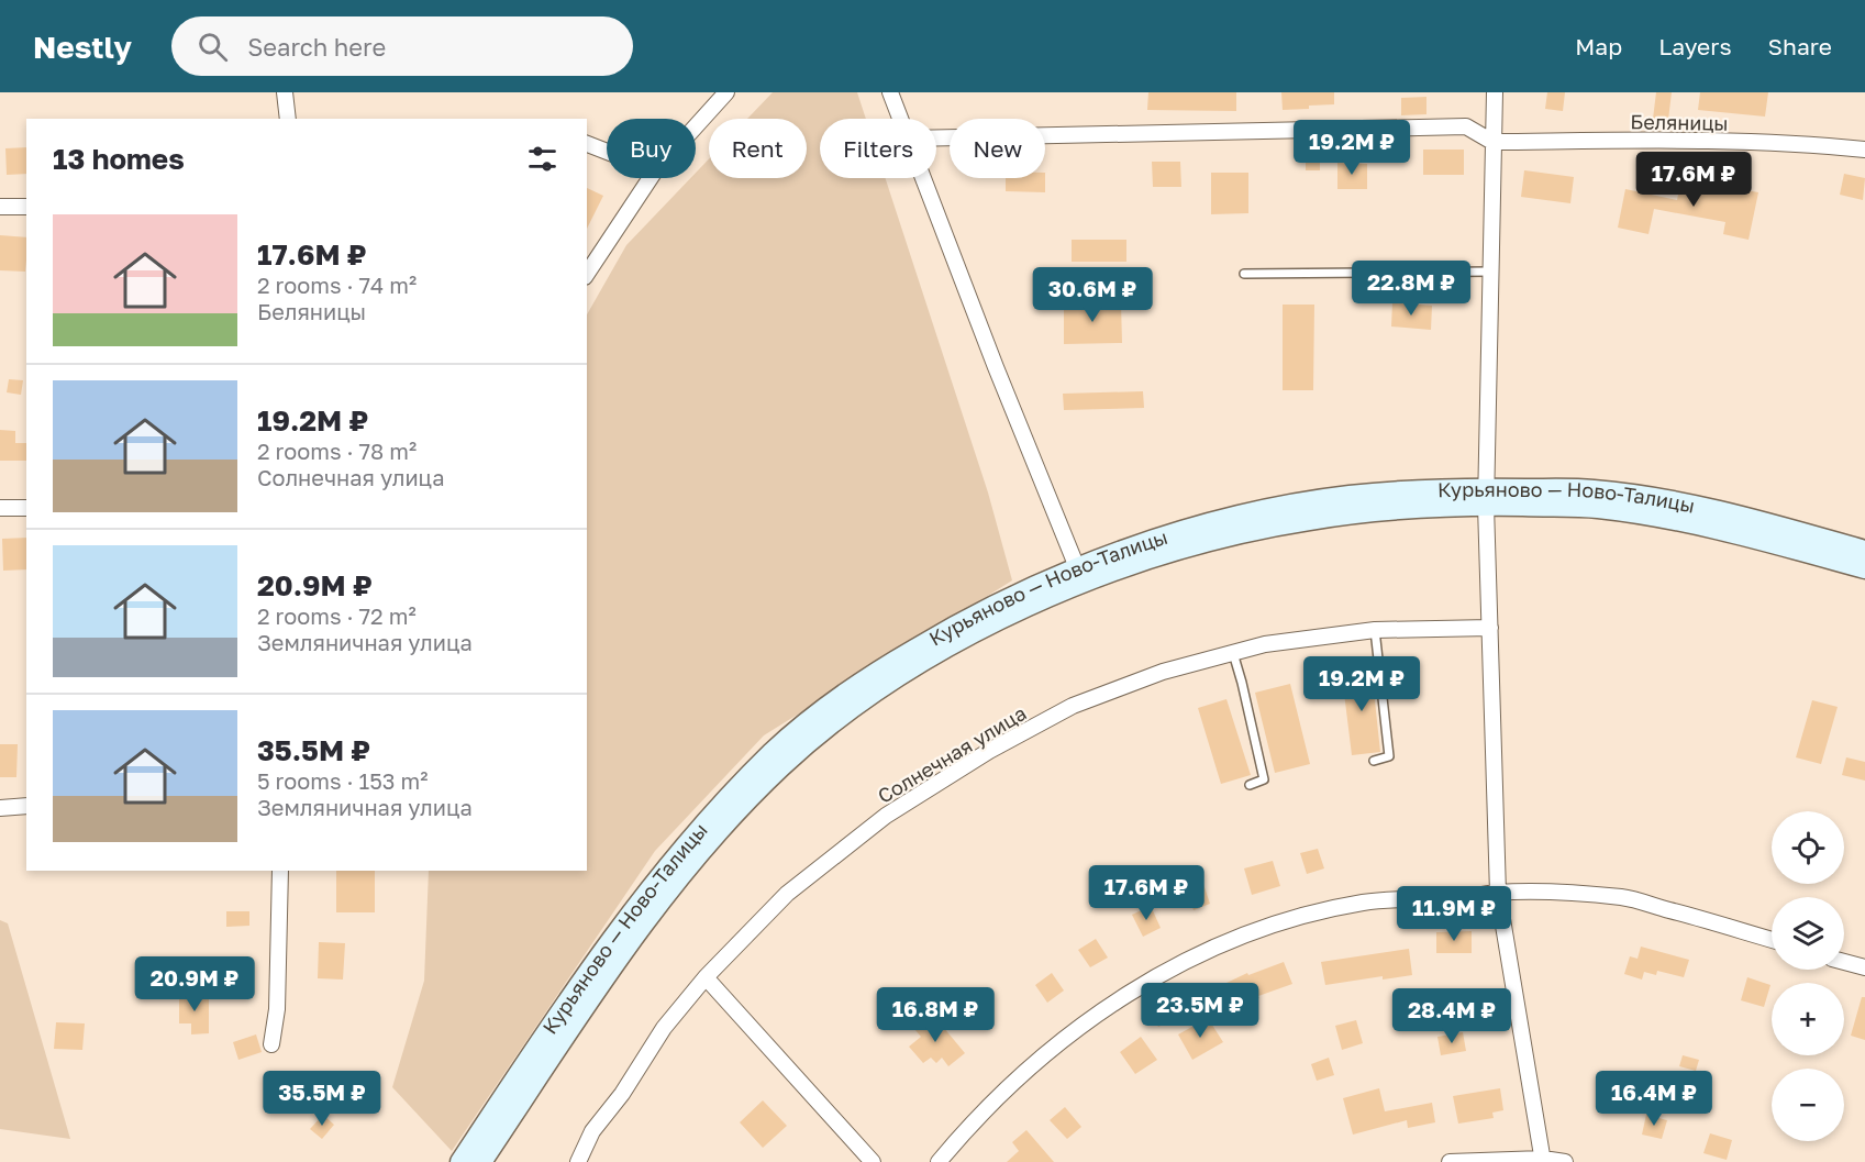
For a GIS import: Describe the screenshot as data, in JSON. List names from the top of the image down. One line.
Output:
{"streets":{"main road":["Курьяново — Ново-Талицы"],"street":["Беляницы","Солнечная улица"]},"page":{"header":"Nestly","search":"Search here","nav":["Map","Layers","Share"],"chip":["Buy","Rent","Filters","New"],"heading":"13 homes","price":["19.2M ₽","17.6M ₽","22.8M ₽","30.6M ₽","19.2M ₽","17.6M ₽","11.9M ₽","20.9M ₽","23.5M ₽","16.8M ₽","28.4M ₽","35.5M ₽","16.4M ₽"],"list":[{"name":"17.6M ₽","note":"2 rooms · 74 m² · Беляницы"},{"name":"19.2M ₽","note":"2 rooms · 78 m² · Солнечная улица"},{"name":"20.9M ₽","note":"2 rooms · 72 m² · Земляничная улица"},{"name":"35.5M ₽","note":"5 rooms · 153 m² · Земляничная улица"}],"map_buttons":["+","−"]}}
